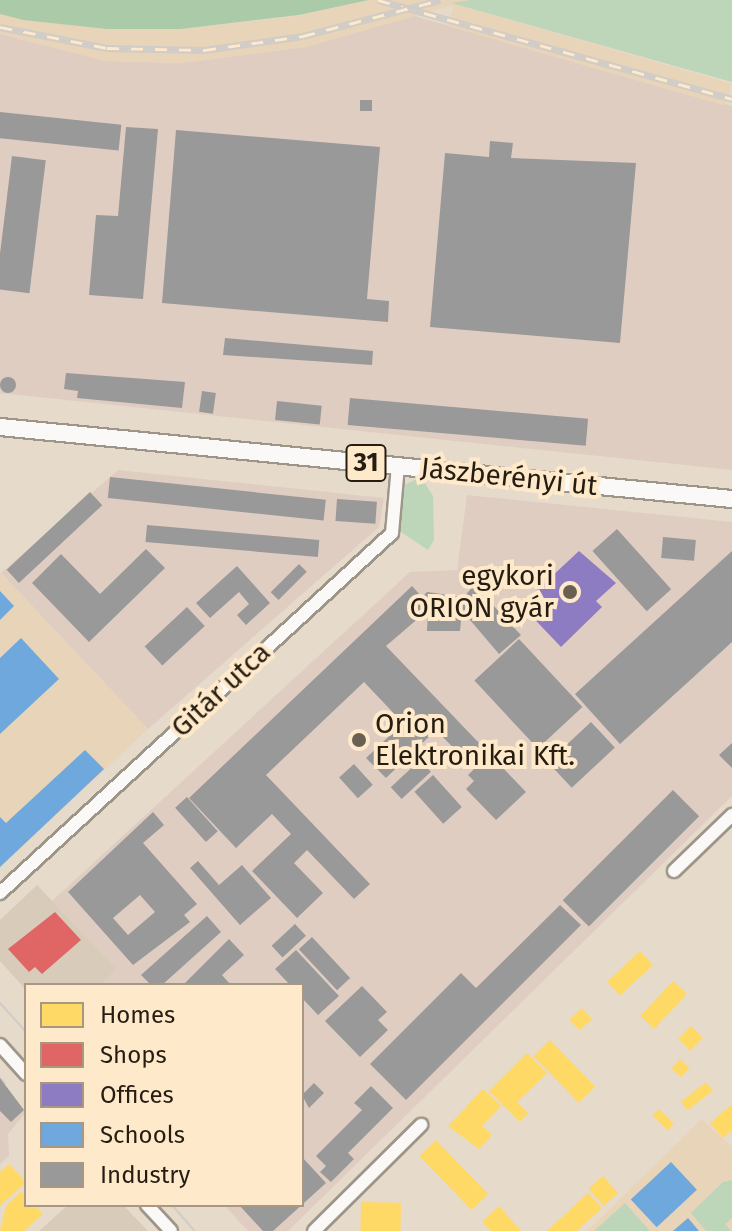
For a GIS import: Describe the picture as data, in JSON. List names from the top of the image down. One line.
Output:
{"streets":{"main road":["31","Jászberényi út"],"street":["Gitár utca"]},"crossings":[["Jászberényi út","Gitár utca"]],"places":["egykori ORION gyár","Orion Elektronikai Kft."],"legend":["Homes","Shops","Offices","Schools","Industry"]}
